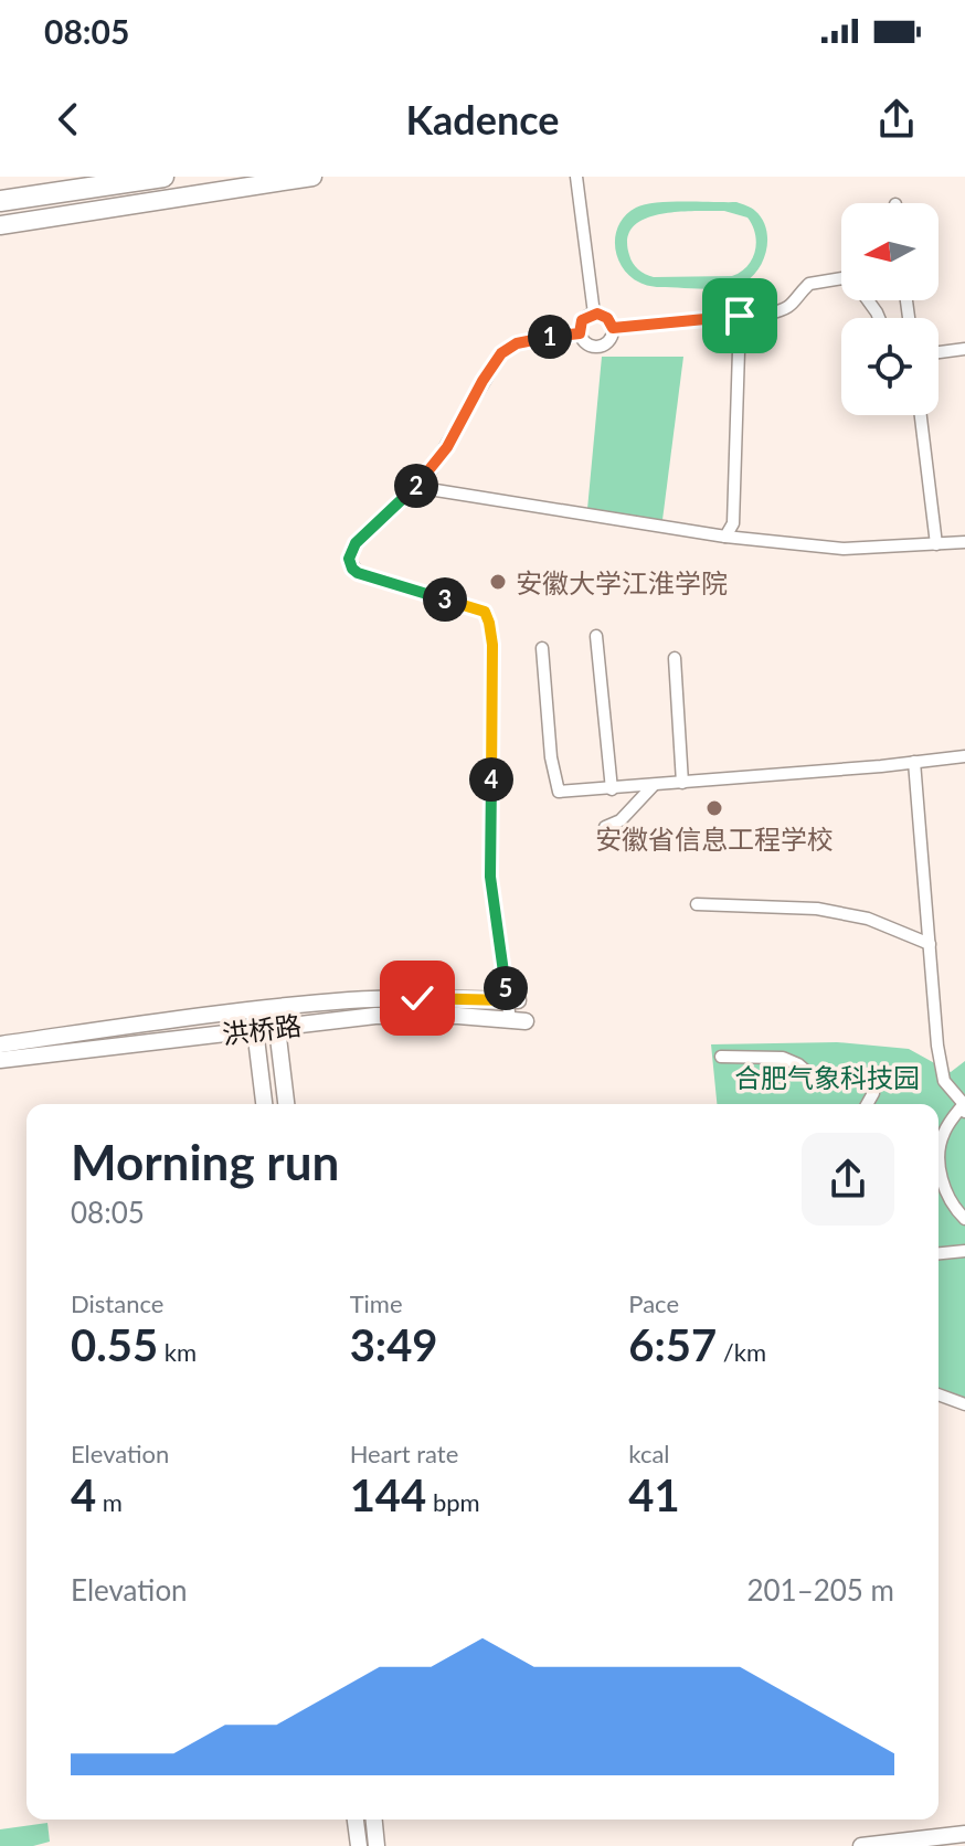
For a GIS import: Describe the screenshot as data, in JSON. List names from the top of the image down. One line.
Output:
{"streets":{"street":["洪桥路"]},"parks":["合肥气象科技园"],"places":["安徽大学江淮学院","安徽省信息工程学校"],"north":"left","page":{"status":"08:05","header":"Kadence","pins":["1","2","3","4","5"],"heading":["Morning run","08:05"],"stats":[["Distance","0.55 km"],["Time","3:49"],["Pace","6:57 /km"],["Elevation","4 m"],["Heart rate","144 bpm"],["kcal","41"]],"chart":["Elevation","201–205 m"]}}
